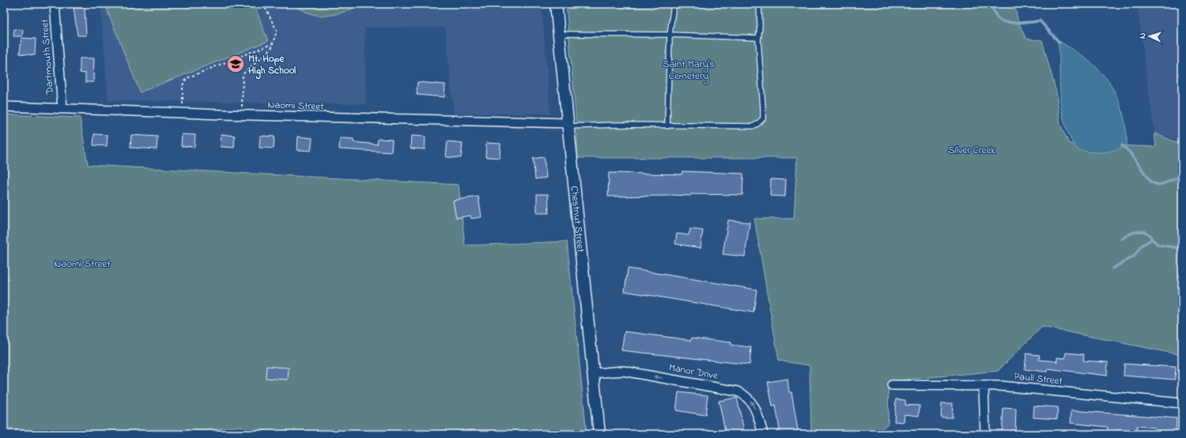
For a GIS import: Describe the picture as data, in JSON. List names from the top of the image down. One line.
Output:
{"streets":{"street":["Dartmouth Street","Naomi Street","Chestnut Street","Manor Drive","Paull Street"]},"crossings":[["Dartmouth Street","Naomi Street"],["Naomi Street","Chestnut Street"],["Chestnut Street","Manor Drive"]],"one_way":["Manor Drive"],"parks":["Saint Mary's Cemetery","Silver Creek","Naomi Street"],"places":{"school or university":["Mt. Hope High School"]},"north":"left"}
